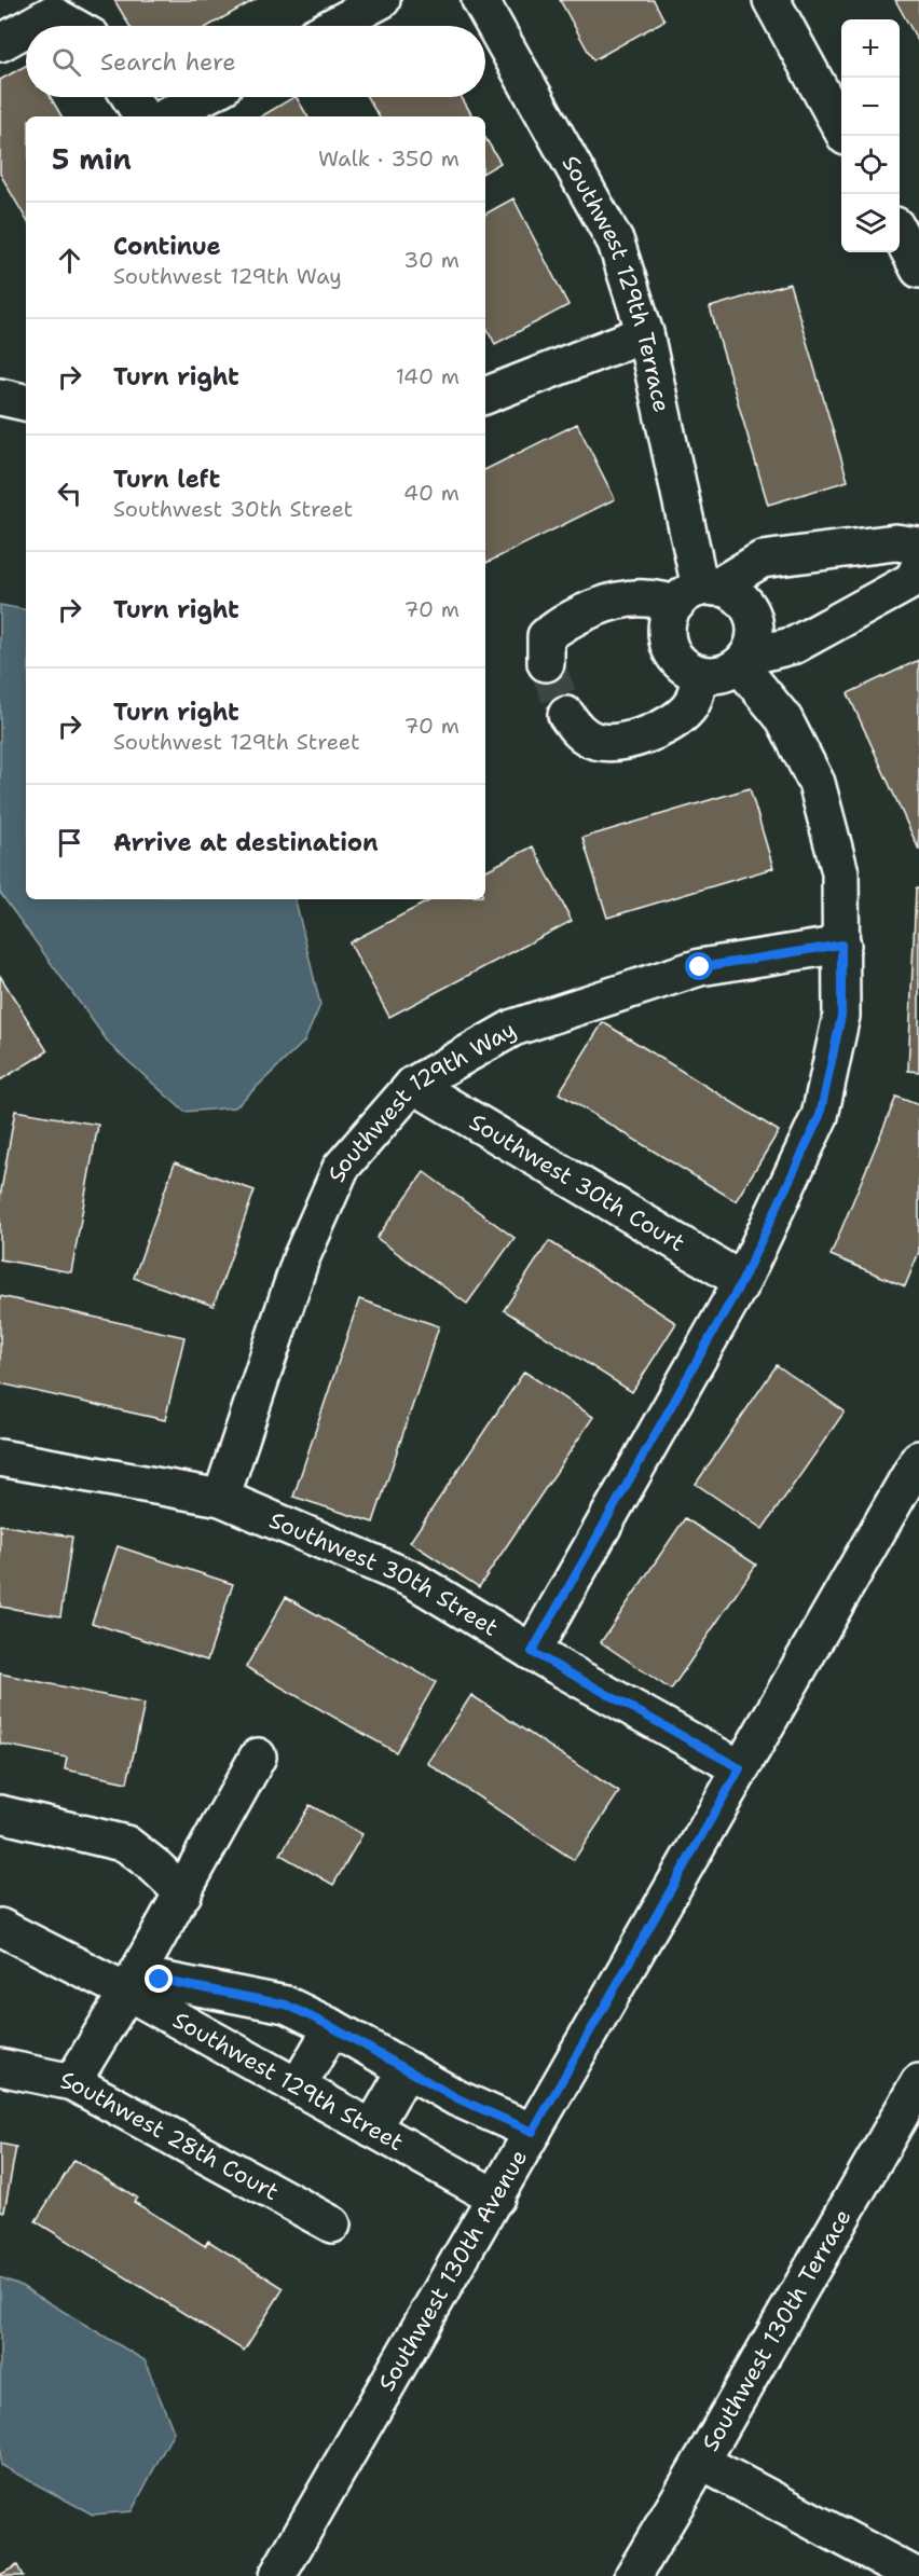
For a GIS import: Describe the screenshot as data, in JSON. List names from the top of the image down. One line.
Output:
{"streets":{"street":["Southwest 129th Terrace","Southwest 129th Way","Southwest 30th Court","Southwest 30th Street","Southwest 129th Street","Southwest 28th Court","Southwest 130th Avenue","Southwest 130th Terrace"]},"crossings":[["Southwest 129th Way","Southwest 30th Court"],["Southwest 129th Way","Southwest 30th Street"],["Southwest 30th Street","Southwest 130th Avenue"],["Southwest 129th Street","Southwest 130th Avenue"]],"page":{"map_buttons":["+","−"],"search":"Search here","heading":["5 min","Walk · 350 m"],"list":[["Continue","Southwest 129th Way","30 m"],["Turn right","140 m"],["Turn left","Southwest 30th Street","40 m"],["Turn right","70 m"],["Turn right","Southwest 129th Street","70 m"],"Arrive at destination"]}}
